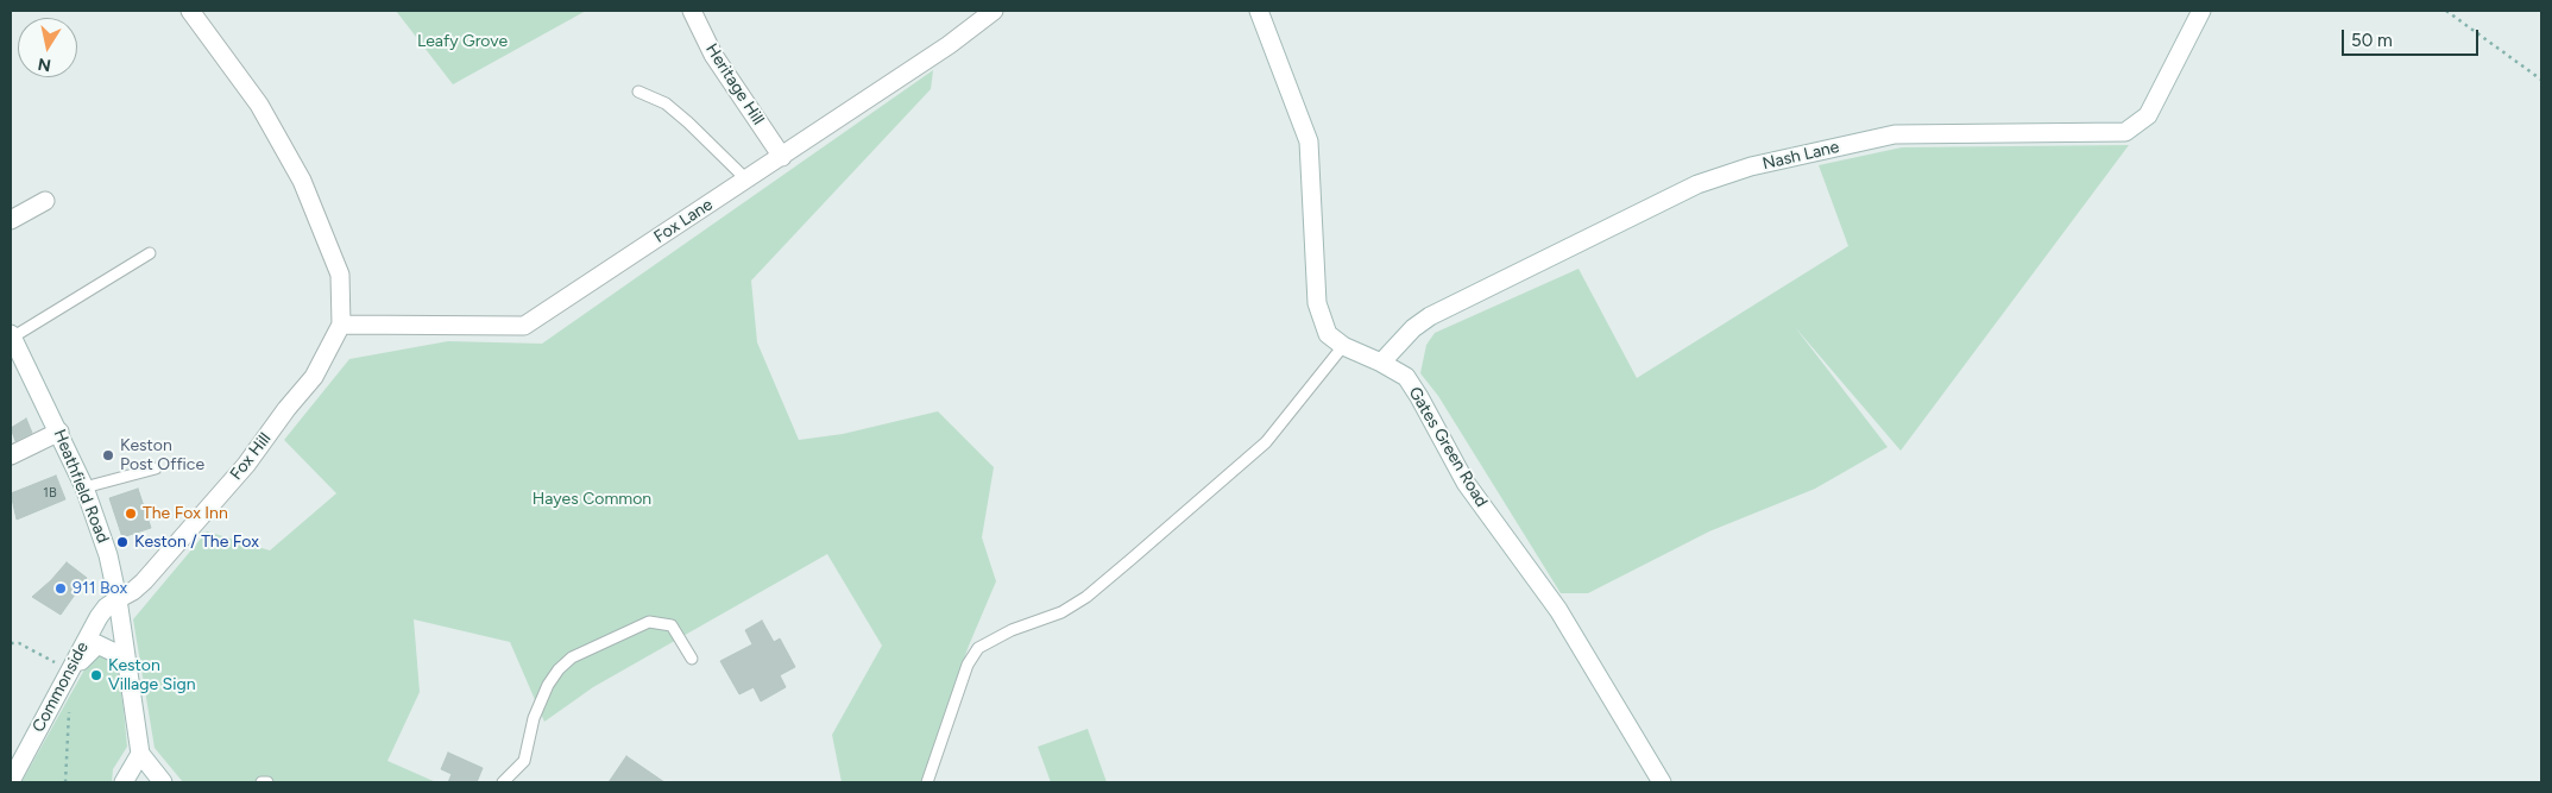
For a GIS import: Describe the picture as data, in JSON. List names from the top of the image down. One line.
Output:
{"streets":{"street":["Heritage Hill","Nash Lane","Fox Lane","Gates Green Road","Fox Hill","Heathfield Road","Commonside"]},"crossings":[["Heritage Hill","Fox Lane"],["Nash Lane","Gates Green Road"],["Fox Lane","Fox Hill"],["Fox Hill","Heathfield Road"],["Fox Hill","Commonside"],["Heathfield Road","Commonside"]],"parks":["Leafy Grove","Hayes Common"],"places":["Keston Post Office","The Fox Inn","Keston / The Fox","911 Box","Keston Village Sign"],"house_numbers":["1B"],"scale_bar":"50 m","north":"bottom"}
